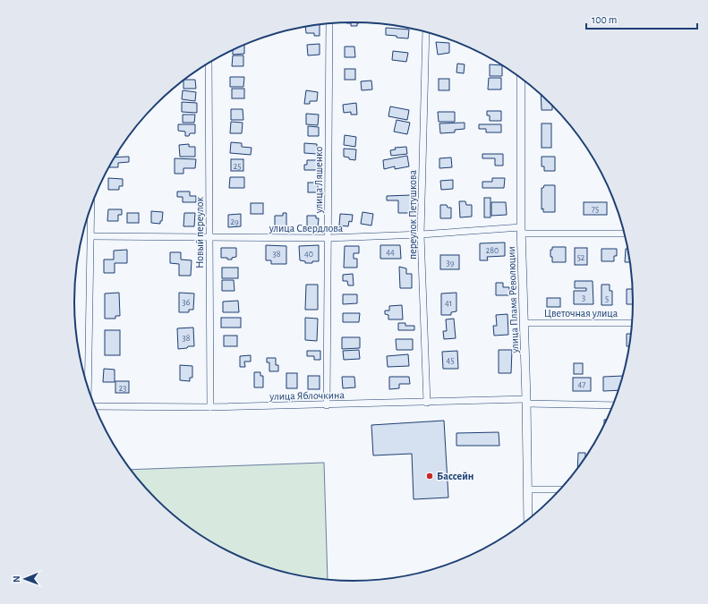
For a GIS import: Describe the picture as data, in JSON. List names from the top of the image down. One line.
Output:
{"streets":{"street":["улица Ляшенко","переулок Петушкова","улица Свердлова","Новый переулок","улица Пламя Революции","Цветочная улица","улица Яблочкина"]},"crossings":[["улица Ляшенко","улица Свердлова"],["улица Ляшенко","улица Яблочкина"],["переулок Петушкова","улица Свердлова"],["переулок Петушкова","улица Яблочкина"],["улица Свердлова","Новый переулок"],["улица Свердлова","улица Пламя Революции"],["Новый переулок","улица Яблочкина"],["улица Пламя Революции","Цветочная улица"],["улица Пламя Революции","улица Яблочкина"]],"places":["Бассейн"],"house_numbers":["25","75","29","280","44","38","40","52","39","3","5","36","41","38","45","47","23"],"scale_bar":"100 m","north":"left"}
